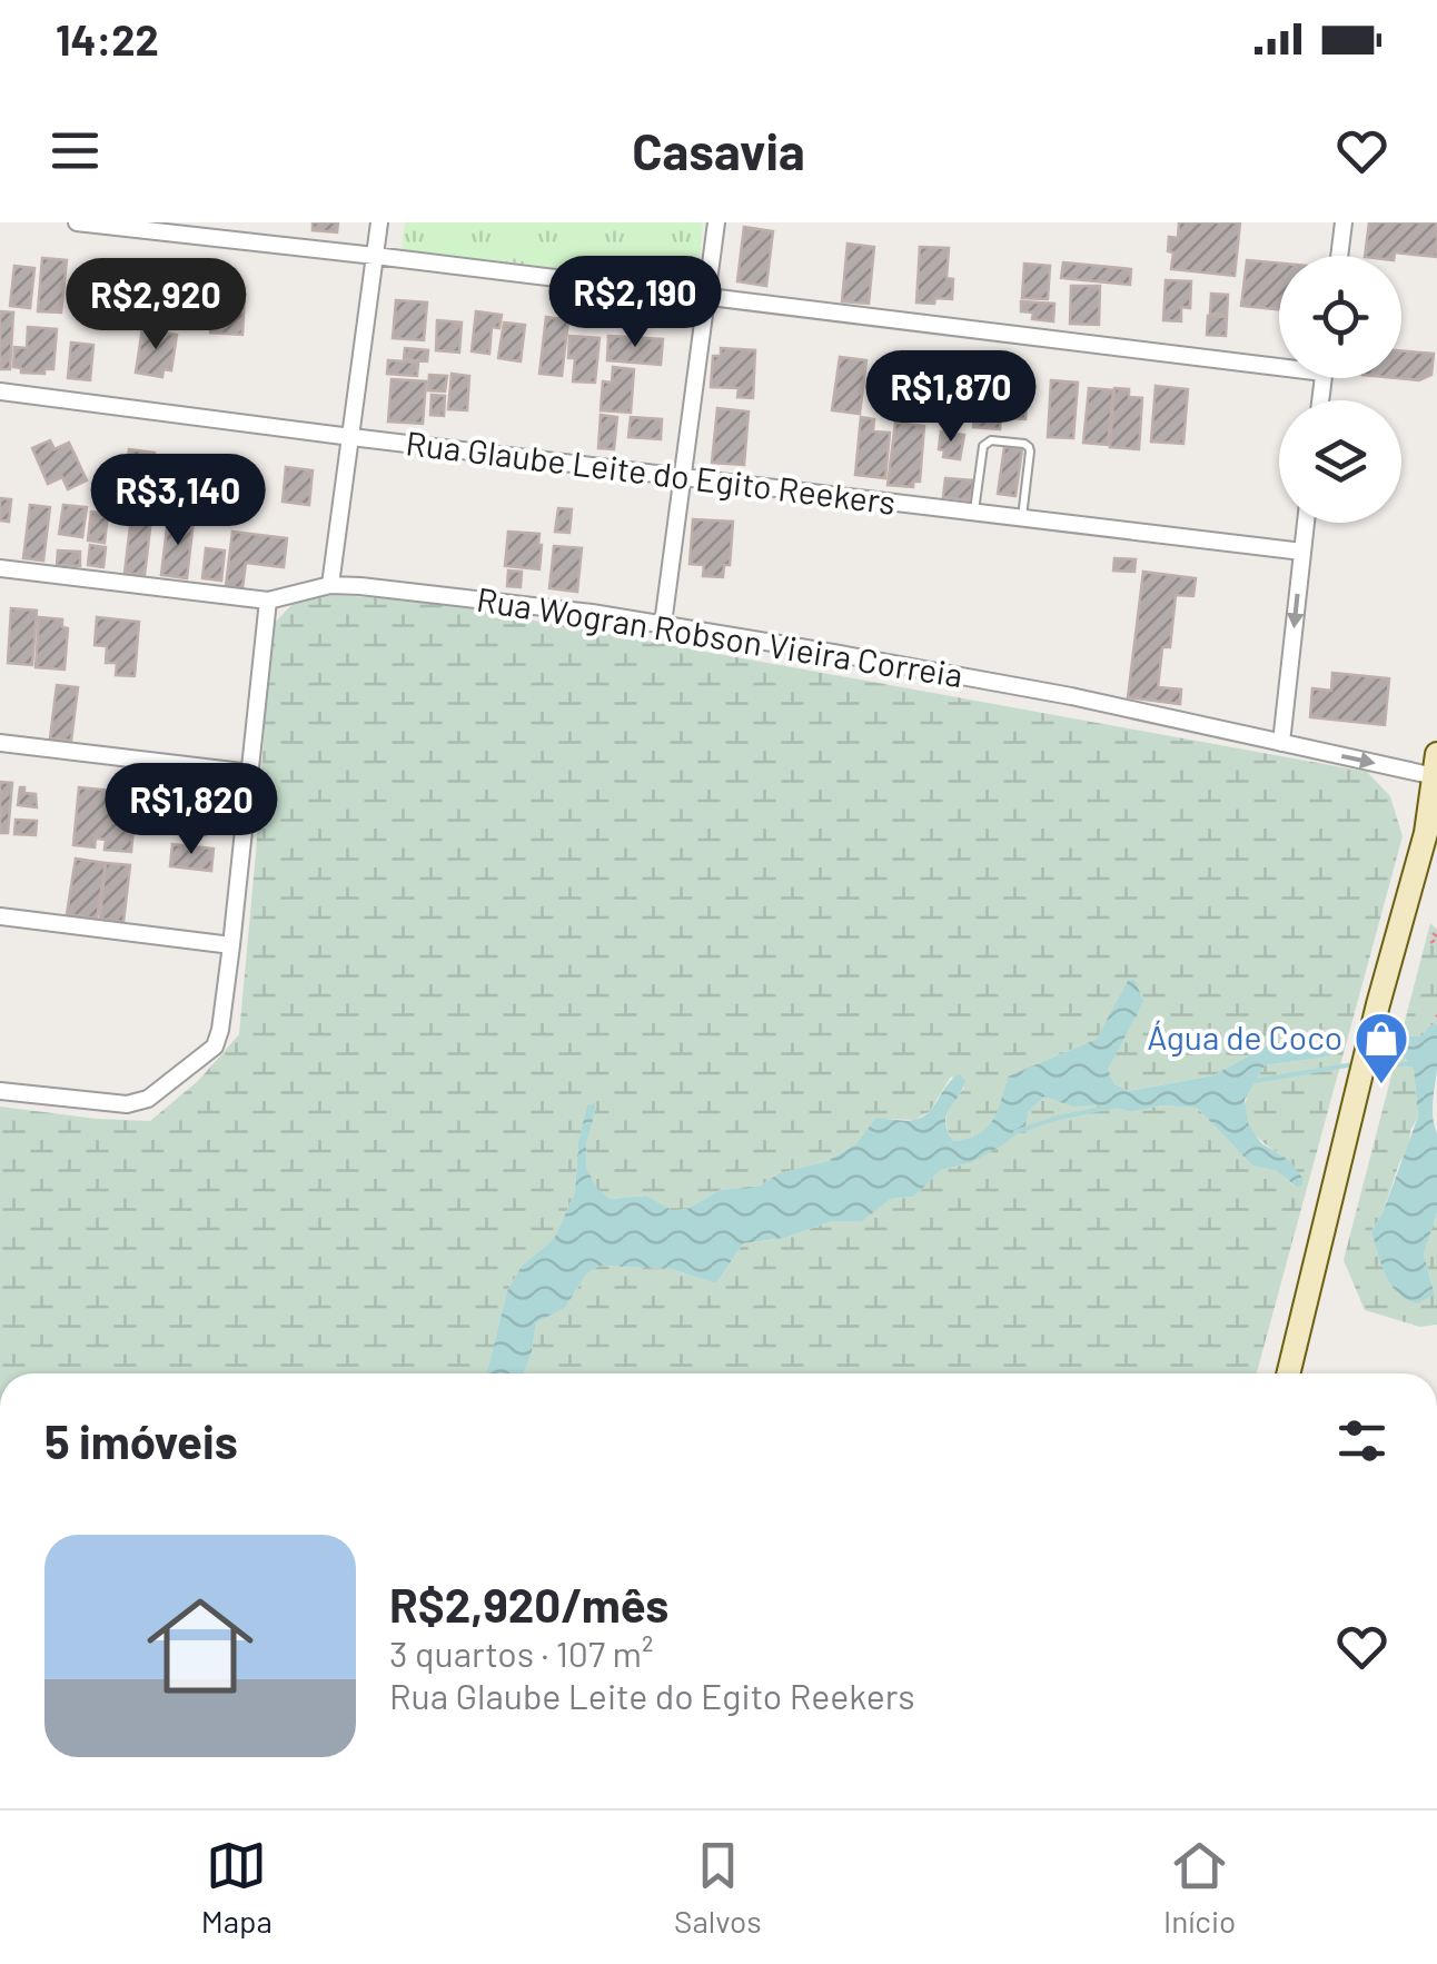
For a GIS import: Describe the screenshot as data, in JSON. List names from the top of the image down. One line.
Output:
{"streets":{"street":["Rua Glaube Leite do Egito Reekers","Rua Wogran Robson Vieira Correia"]},"places":{"shop":["Água de Coco"]},"page":{"status":"14:22","header":"Casavia","price":["R$2,190","R$2,920","R$1,870","R$3,140","R$1,820"],"heading":"5 imóveis","list":[{"name":"R$2,920/mês","note":"3 quartos · 107 m² · Rua Glaube Leite do Egito Reekers"}],"tabs":["Mapa","Salvos","Início"]}}
